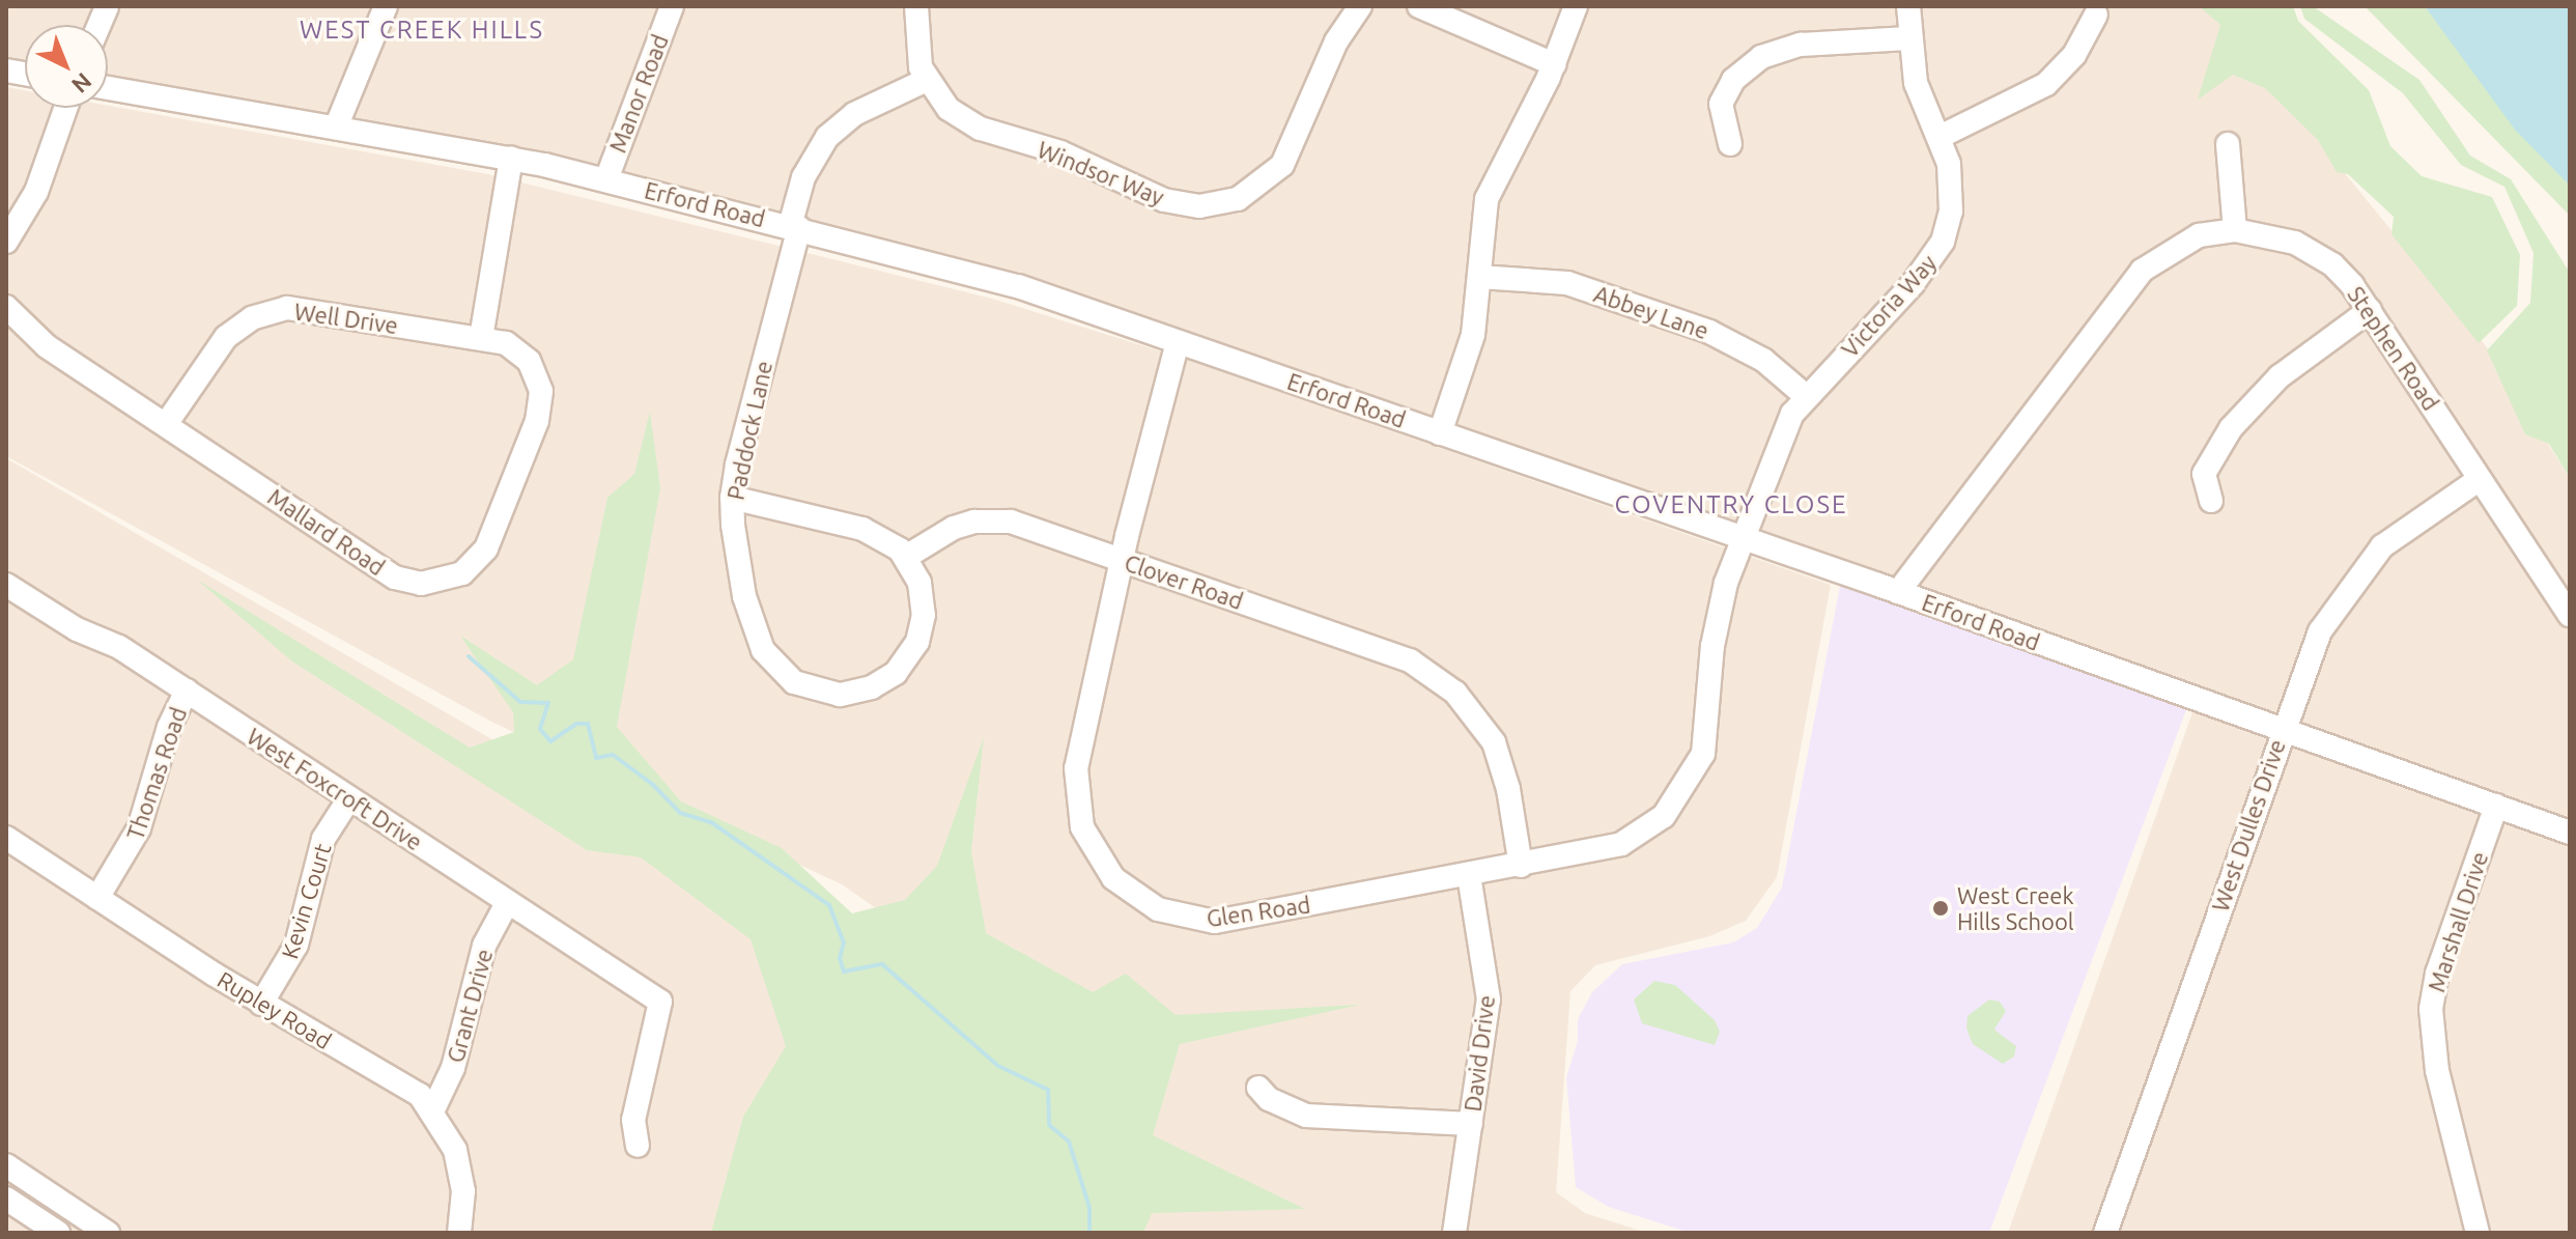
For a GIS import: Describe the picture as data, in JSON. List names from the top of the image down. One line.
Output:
{"streets":{"street":["Manor Road","Windsor Way","Erford Road","Victoria Way","Abbey Lane","Well Drive","Stephen Road","Paddock Lane","Mallard Road","Clover Road","Thomas Road","West Foxcroft Drive","West Dulles Drive","Kevin Court","Glen Road","Marshall Drive","Grant Drive","Rupley Road","David Drive"]},"crossings":[["Manor Road","Erford Road"],["Windsor Way","Paddock Lane"],["Erford Road","Victoria Way"],["Erford Road","Stephen Road"],["Erford Road","Paddock Lane"],["Erford Road","West Dulles Drive"],["Erford Road","Glen Road"],["Erford Road","Marshall Drive"],["Victoria Way","Abbey Lane"],["Victoria Way","Glen Road"],["Well Drive","Mallard Road"],["Stephen Road","West Dulles Drive"],["Paddock Lane","Clover Road"],["Clover Road","Glen Road"],["Thomas Road","West Foxcroft Drive"],["Thomas Road","Rupley Road"],["West Foxcroft Drive","Kevin Court"],["West Foxcroft Drive","Grant Drive"],["Kevin Court","Rupley Road"],["Glen Road","David Drive"],["Grant Drive","Rupley Road"]],"districts":["WEST CREEK HILLS","COVENTRY CLOSE"],"places":["West Creek Hills School"],"north":"bottom right"}
